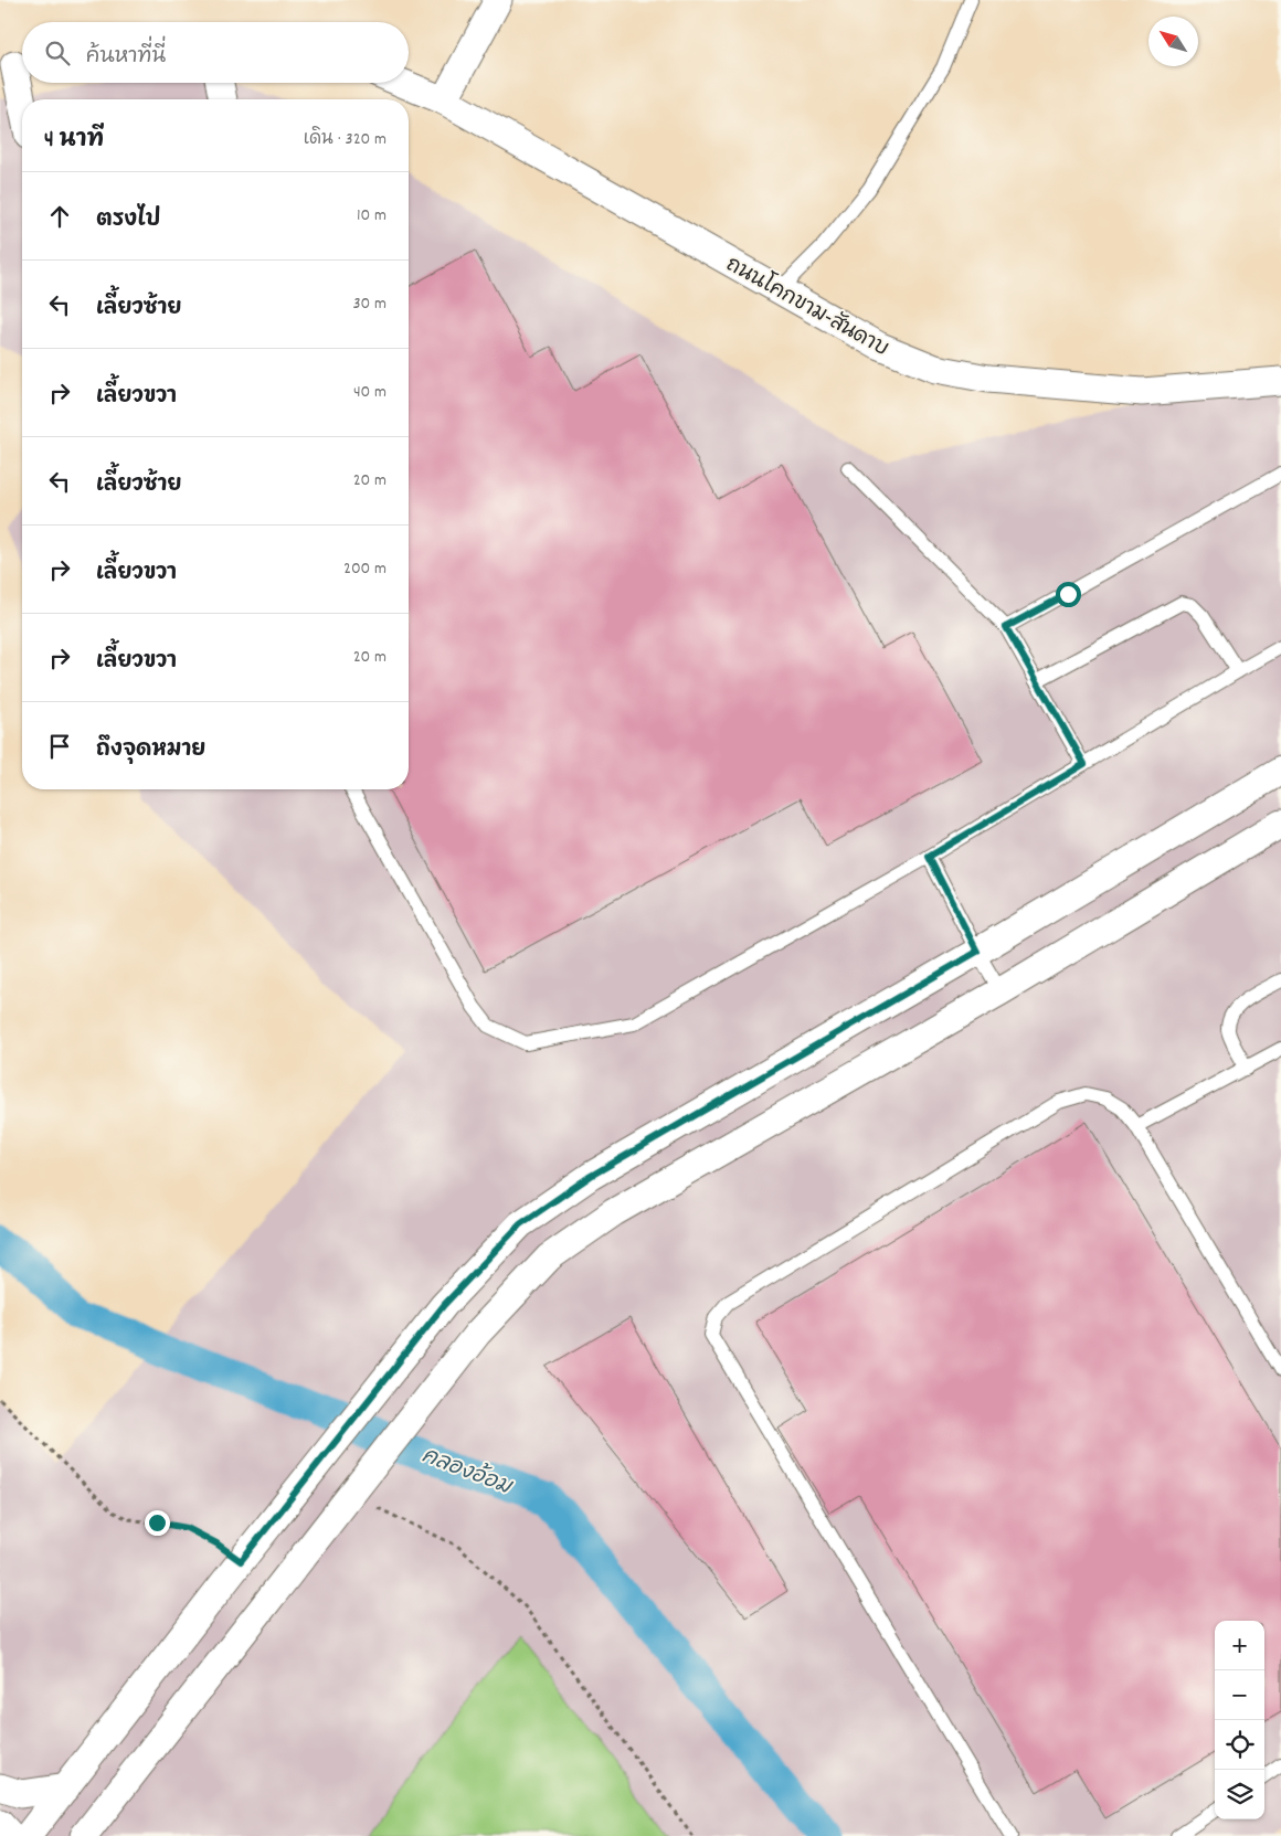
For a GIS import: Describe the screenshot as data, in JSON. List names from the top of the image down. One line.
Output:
{"streets":{"street":["ถนนโคกขาม-สันดาบ"]},"water":["คลองอ้อม"],"north":"top left","page":{"search":"ค้นหาที่นี่","heading":["4 นาที","เดิน · 320 m"],"list":[["ตรงไป","10 m"],["เลี้ยวซ้าย","30 m"],["เลี้ยวขวา","40 m"],["เลี้ยวซ้าย","20 m"],["เลี้ยวขวา","200 m"],["เลี้ยวขวา","20 m"],"ถึงจุดหมาย"],"map_buttons":["+","−"]}}
